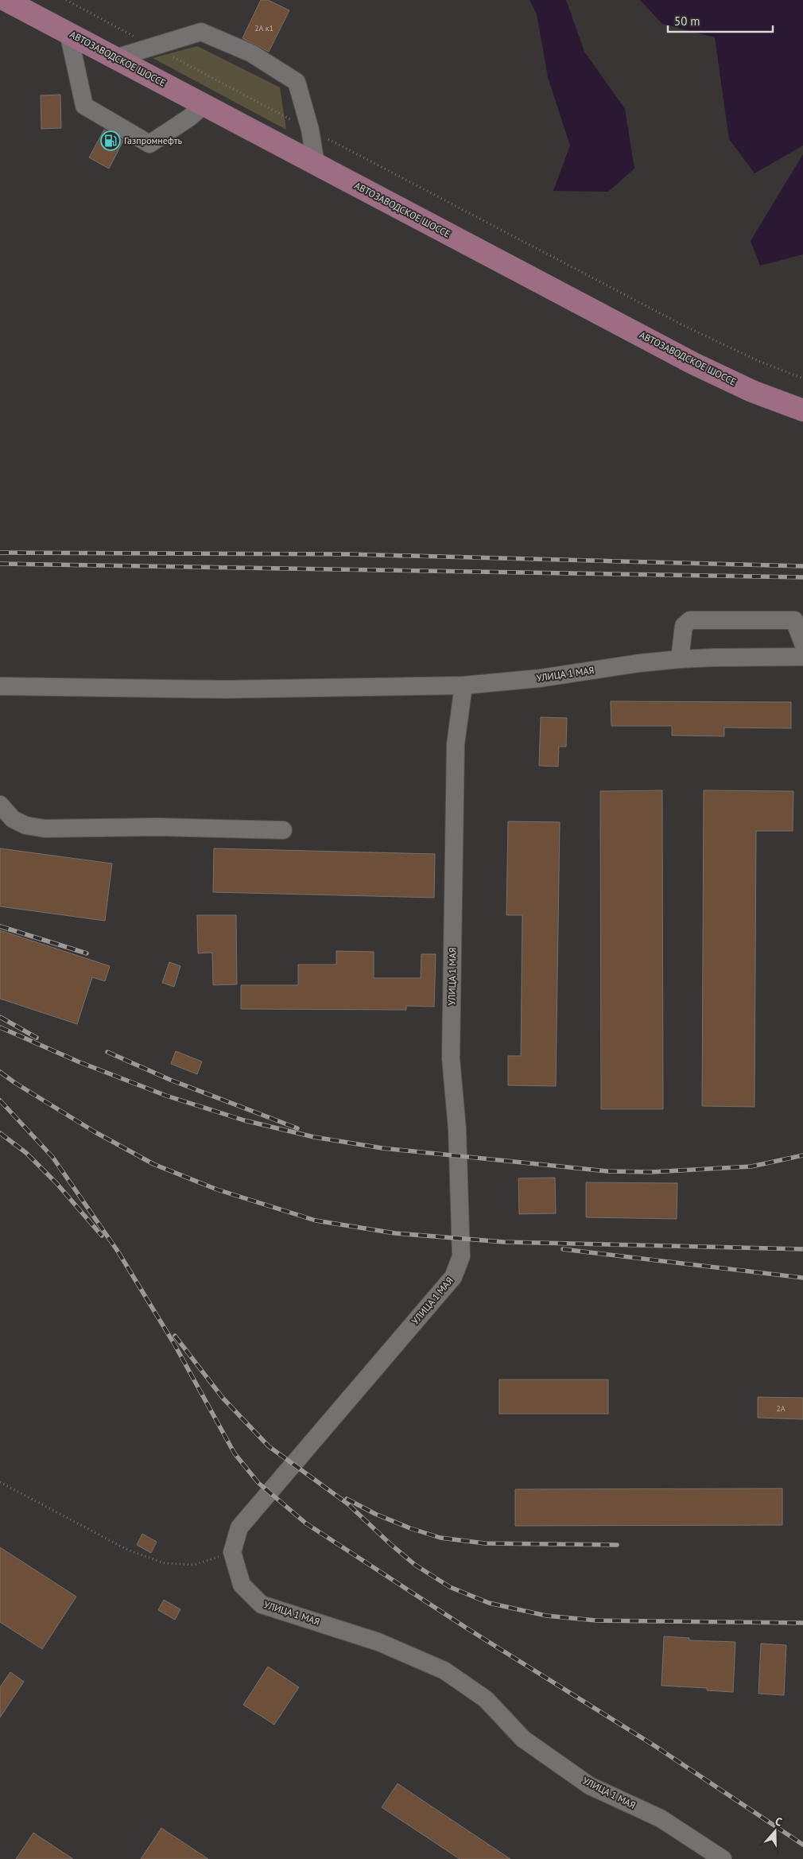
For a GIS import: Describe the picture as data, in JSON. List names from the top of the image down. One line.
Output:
{"streets":{"main road":["АВТОЗАВОДСКОЕ ШОССЕ"],"street":["УЛИЦА 1 МАЯ"]},"places":{"fuel station":["Газпромнефть"]},"house_numbers":["2А к1","2А"],"scale_bar":"50 m","north":"top"}
